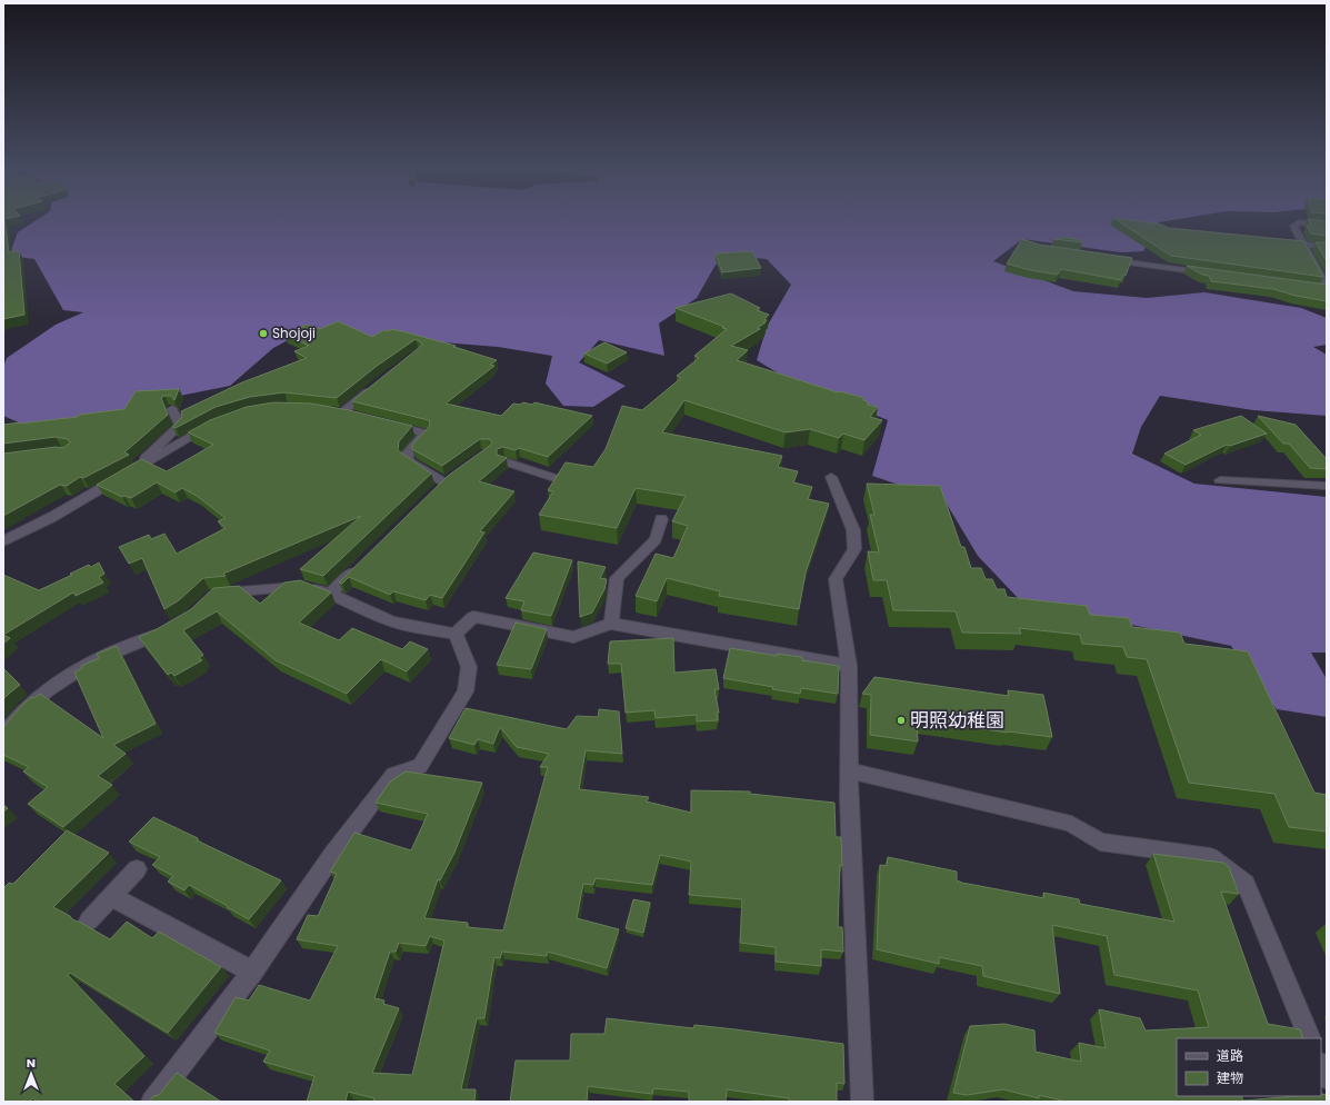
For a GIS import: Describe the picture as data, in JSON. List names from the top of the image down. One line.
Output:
{"places":["Shojoji","明照幼稚園"],"legend":["道路","建物"],"north":"top"}
